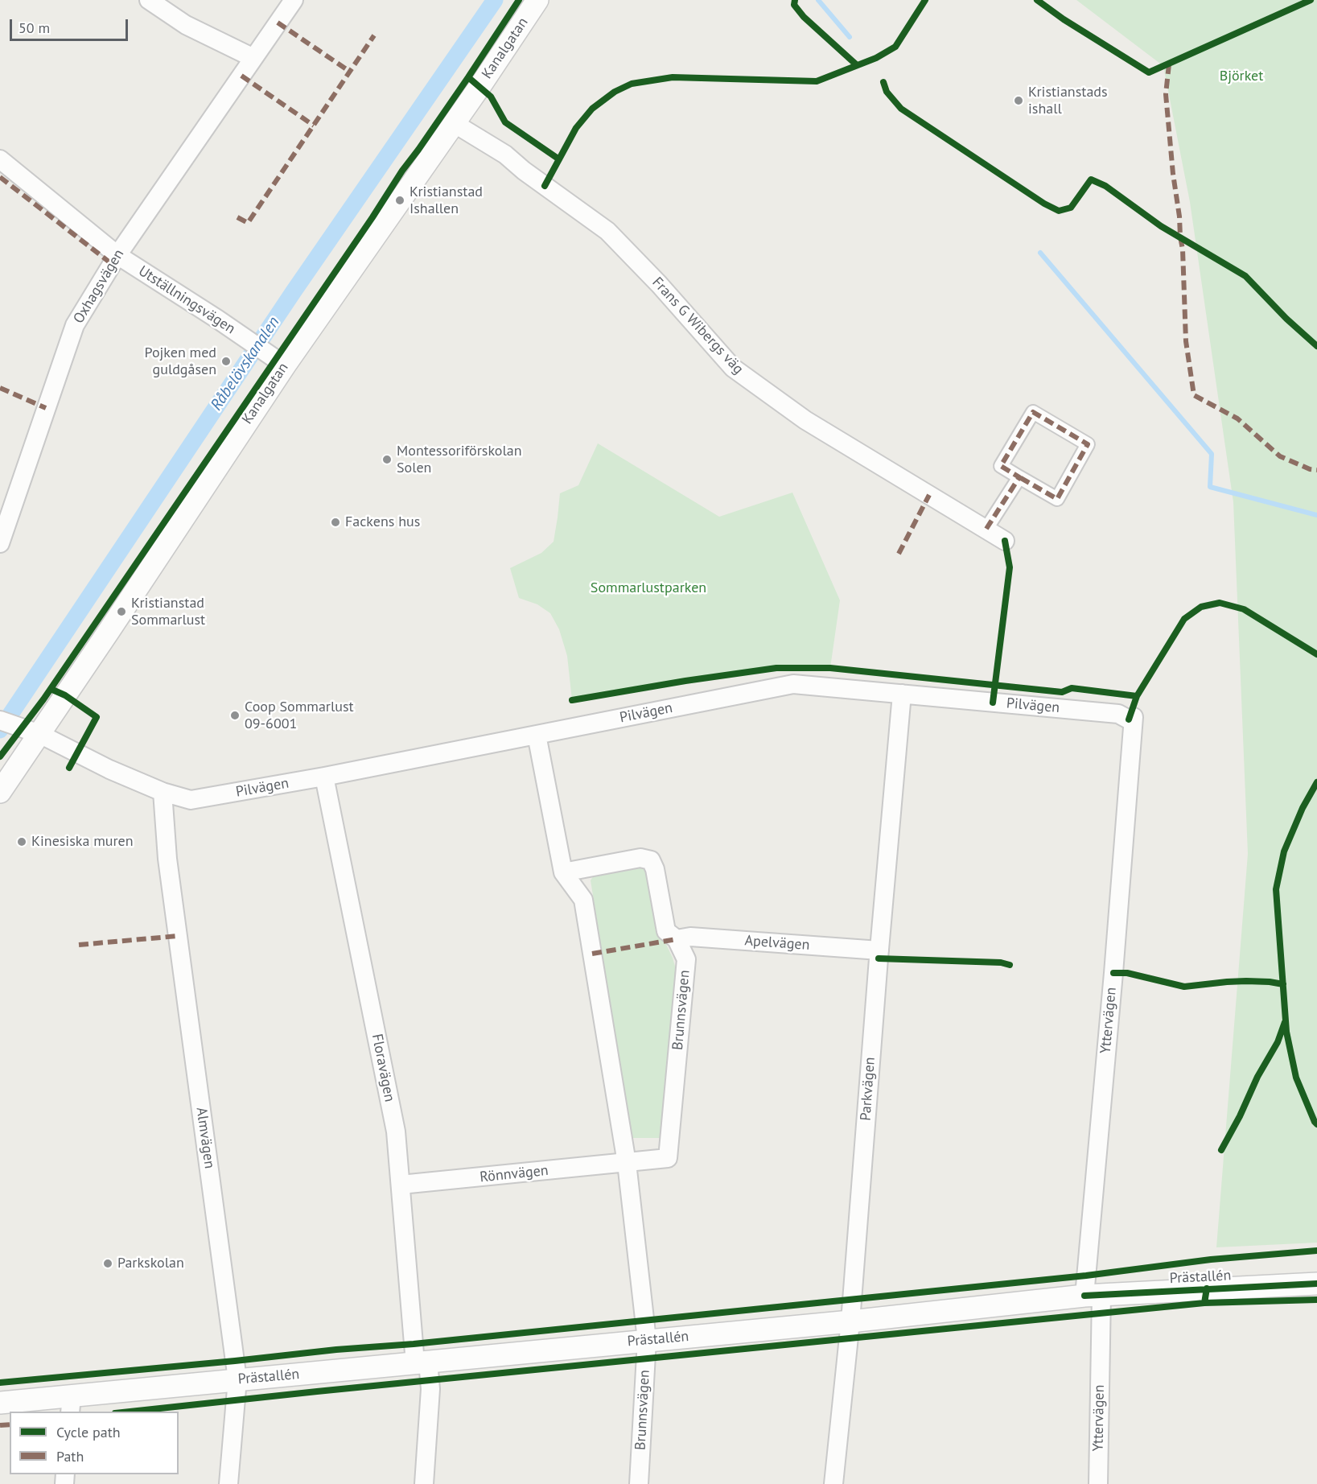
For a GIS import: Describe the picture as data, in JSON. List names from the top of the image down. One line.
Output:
{"streets":{"street":["Kanalgatan","Oxhagsvägen","Utställningsvägen","Frans G Wibergs väg","Pilvägen","Apelvägen","Brunnsvägen","Yttervägen","Floravägen","Parkvägen","Almvägen","Rönnvägen","Prästallén"]},"crossings":[["Kanalgatan","Utställningsvägen"],["Kanalgatan","Frans G Wibergs väg"],["Kanalgatan","Pilvägen"],["Oxhagsvägen","Utställningsvägen"],["Pilvägen","Brunnsvägen"],["Pilvägen","Yttervägen"],["Pilvägen","Floravägen"],["Pilvägen","Parkvägen"],["Pilvägen","Almvägen"],["Apelvägen","Brunnsvägen"],["Apelvägen","Parkvägen"],["Brunnsvägen","Rönnvägen"],["Brunnsvägen","Prästallén"],["Yttervägen","Prästallén"],["Floravägen","Rönnvägen"],["Floravägen","Prästallén"],["Parkvägen","Prästallén"],["Almvägen","Prästallén"]],"water":["Råbelövskanalen"],"parks":["Björket","Sommarlustparken"],"places":["Kristianstads ishall","Kristianstad Ishallen","Pojken med guldgåsen","Montessoriförskolan Solen","Fackens hus","Kristianstad Sommarlust","Coop Sommarlust 09-6001","Kinesiska muren","Parkskolan"],"legend":["Cycle path","Path"],"scale_bar":"50 m"}
